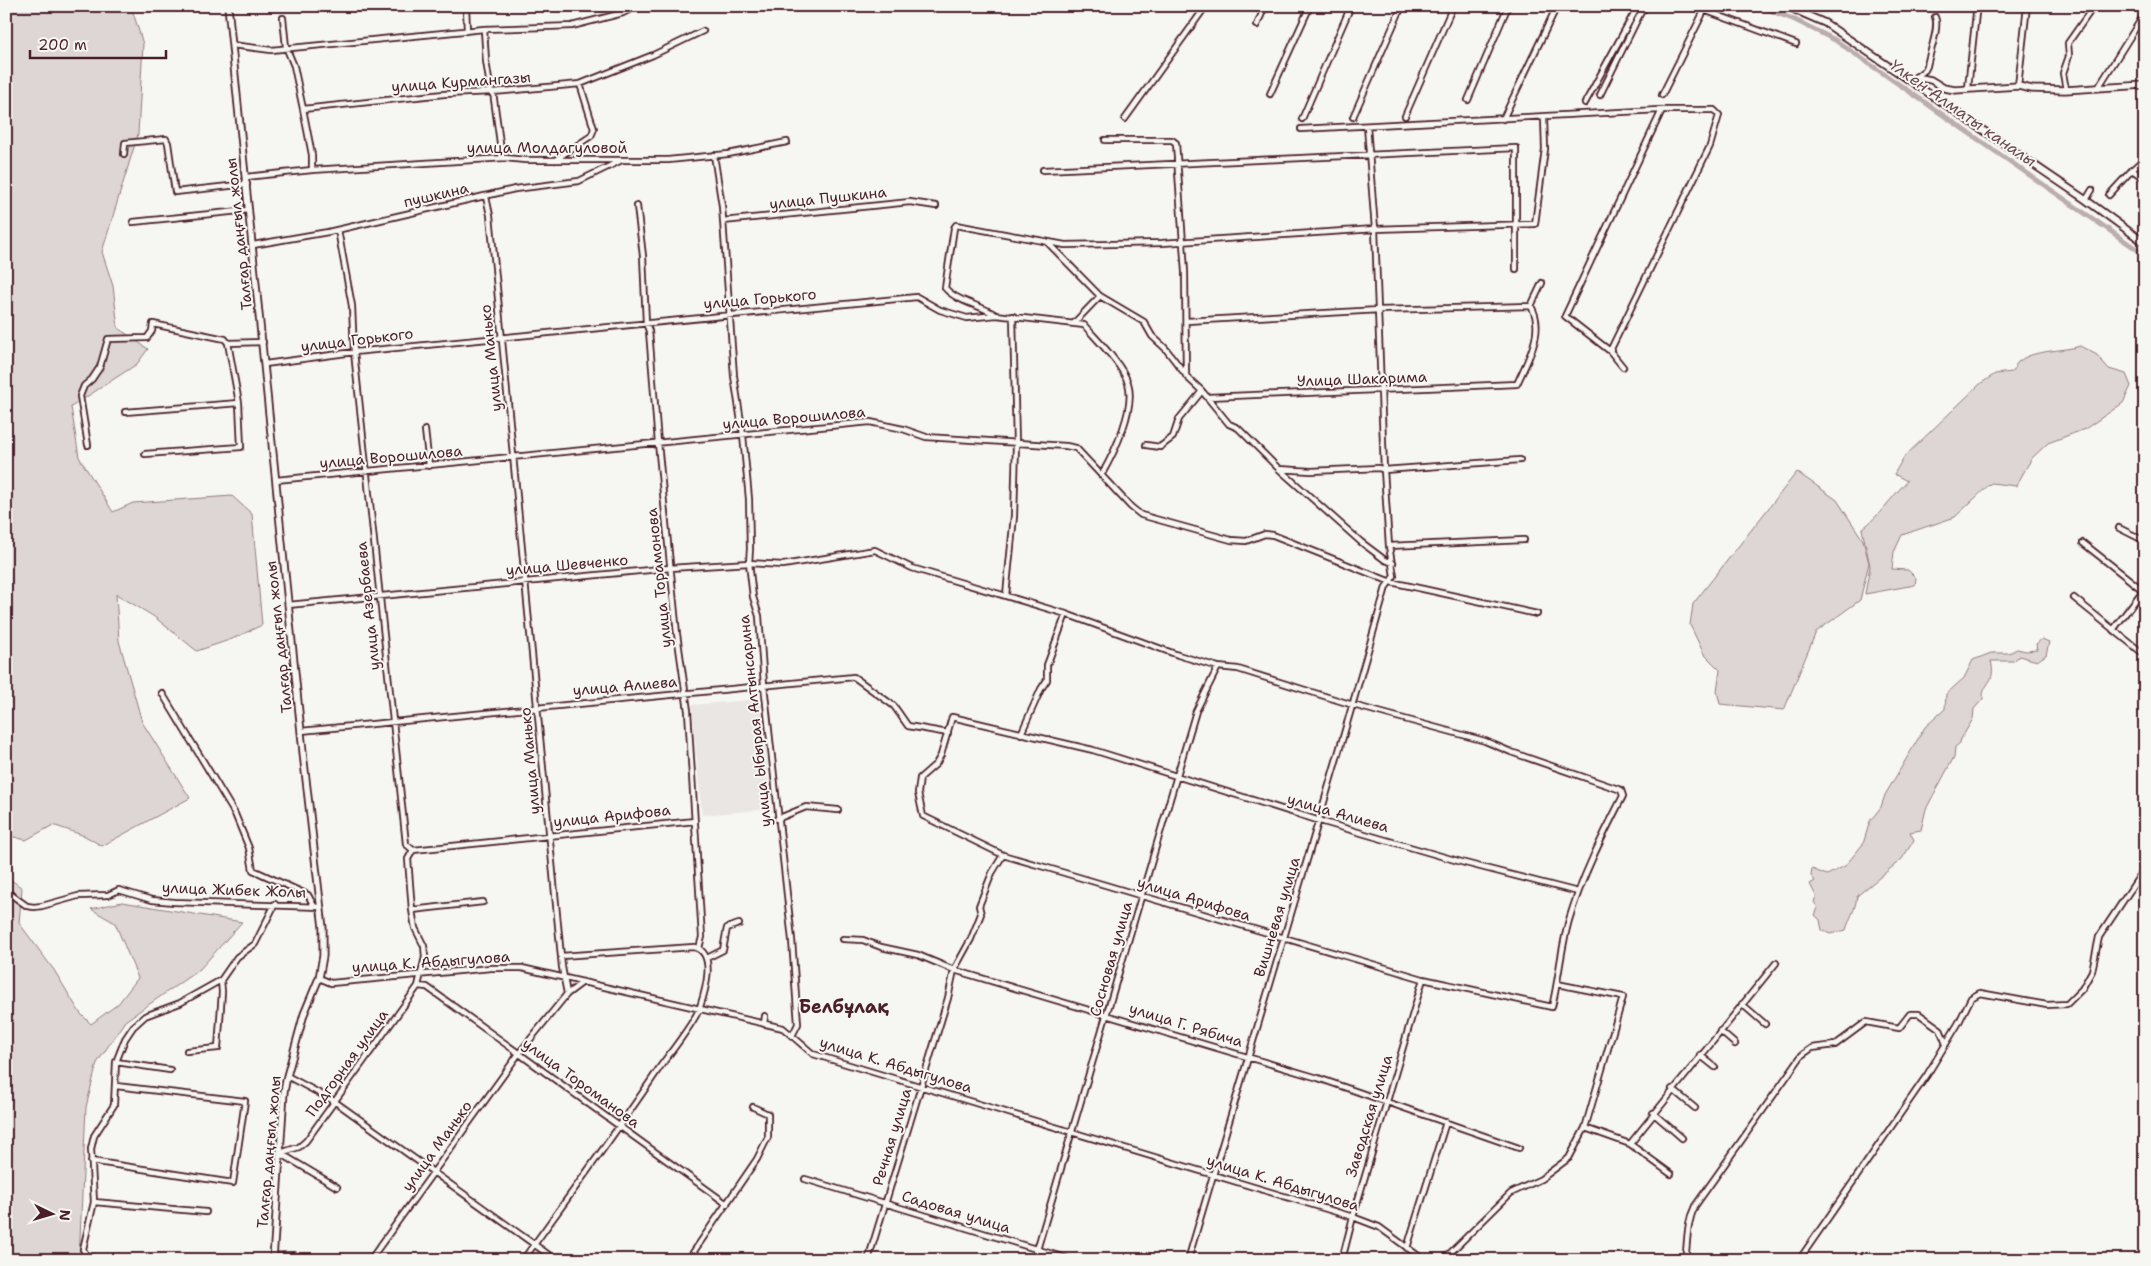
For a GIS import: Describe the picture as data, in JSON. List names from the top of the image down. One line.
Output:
{"streets":{"main road":["Талғар даңғыл жолы"],"street":["улица Курмангазы","улица Молдагуловой","пушкина","улица Пушкина","улица Горького","улица Манько","Улица Шакарима","улица Ворошилова","улица Шевченко","улица Торамонова","улица Азербаева","улица Алиева","улица Ыбырая Алтынсарина","улица Арифова","улица Жибек Жолы","Вишневая улица","Сосновая улица","улица К. Абдыгулова","улица Г. Рябича","Подгорная улица","улица Тороманова","Заводская улица","Речная улица","Садовая улица"]},"crossings":[["улица Молдагуловой","пушкина"],["улица Молдагуловой","Талғар даңғыл жолы"],["улица Молдагуловой","улица Ыбырая Алтынсарина"],["пушкина","Талғар даңғыл жолы"],["пушкина","улица Манько"],["пушкина","улица Азербаева"],["улица Пушкина","улица Ыбырая Алтынсарина"],["Талғар даңғыл жолы","улица Горького"],["Талғар даңғыл жолы","улица Ворошилова"],["Талғар даңғыл жолы","улица Шевченко"],["Талғар даңғыл жолы","улица Алиева"],["Талғар даңғыл жолы","улица Жибек Жолы"],["Талғар даңғыл жолы","улица К. Абдыгулова"],["Талғар даңғыл жолы","Подгорная улица"],["улица Горького","улица Манько"],["улица Горького","улица Ворошилова"],["улица Горького","улица Торамонова"],["улица Горького","улица Азербаева"],["улица Горького","улица Ыбырая Алтынсарина"],["улица Манько","улица Ворошилова"],["улица Манько","улица Шевченко"],["улица Манько","улица Алиева"],["улица Манько","улица Арифова"],["улица Манько","улица К. Абдыгулова"],["улица Манько","улица Тороманова"],["Улица Шакарима","Вишневая улица"],["улица Ворошилова","улица Торамонова"],["улица Ворошилова","улица Азербаева"],["улица Ворошилова","улица Ыбырая Алтынсарина"],["улица Ворошилова","Вишневая улица"],["улица Шевченко","улица Торамонова"],["улица Шевченко","улица Азербаева"],["улица Шевченко","улица Алиева"],["улица Шевченко","улица Ыбырая Алтынсарина"],["улица Шевченко","Вишневая улица"],["улица Шевченко","Сосновая улица"],["улица Торамонова","улица Алиева"],["улица Торамонова","улица Арифова"],["улица Азербаева","улица Алиева"],["улица Азербаева","улица Арифова"],["улица Алиева","улица Ыбырая Алтынсарина"],["улица Алиева","улица Арифова"],["улица Алиева","Вишневая улица"],["улица Алиева","Сосновая улица"],["улица Ыбырая Алтынсарина","улица К. Абдыгулова"],["улица Арифова","Вишневая улица"],["улица Арифова","Сосновая улица"],["улица Арифова","Заводская улица"],["улица Арифова","Речная улица"],["Вишневая улица","улица К. Абдыгулова"],["Вишневая улица","улица Г. Рябича"],["Сосновая улица","улица К. Абдыгулова"],["Сосновая улица","улица Г. Рябича"],["Сосновая улица","Садовая улица"],["улица К. Абдыгулова","Подгорная улица"],["улица К. Абдыгулова","Заводская улица"],["улица К. Абдыгулова","Речная улица"],["улица Г. Рябича","Заводская улица"],["улица Г. Рябича","Речная улица"],["Подгорная улица","улица Тороманова"],["Речная улица","Садовая улица"]],"districts":["Белбұлақ"],"water":["Үлкен Алматы каналы"],"scale_bar":"200 m","north":"right"}
